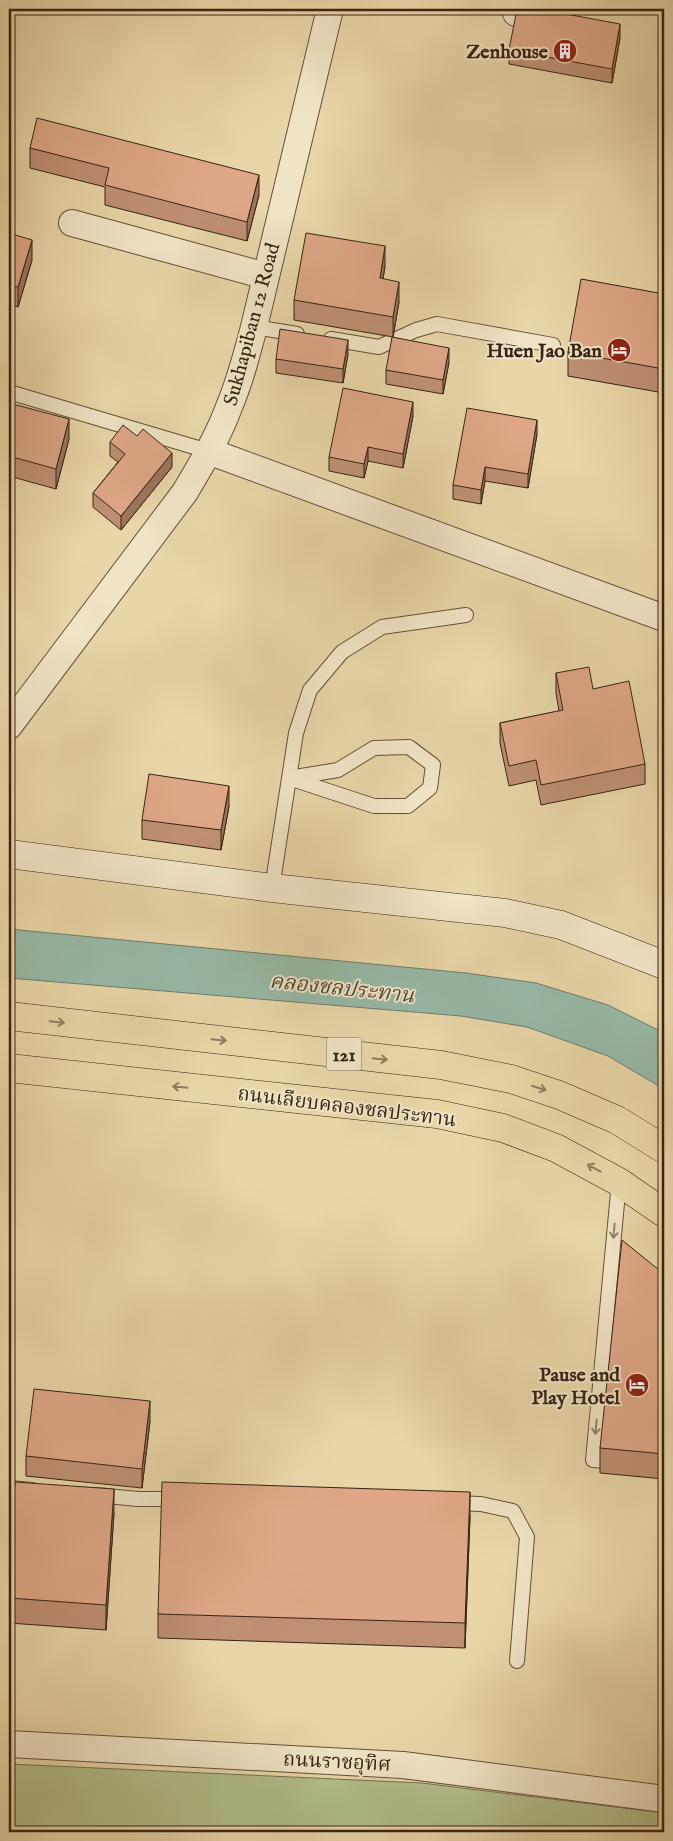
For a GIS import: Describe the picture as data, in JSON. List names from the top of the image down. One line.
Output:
{"streets":{"main road":["121","ถนนเลียบคลองชลประทาน"],"street":["Sukhapiban 12 Road","ถนนราชอุทิศ"]},"water":["คลองชลประทาน"],"places":{"building":["Zenhouse"],"hotel":["Huen Jao Ban","Pause and Play Hotel"]}}
